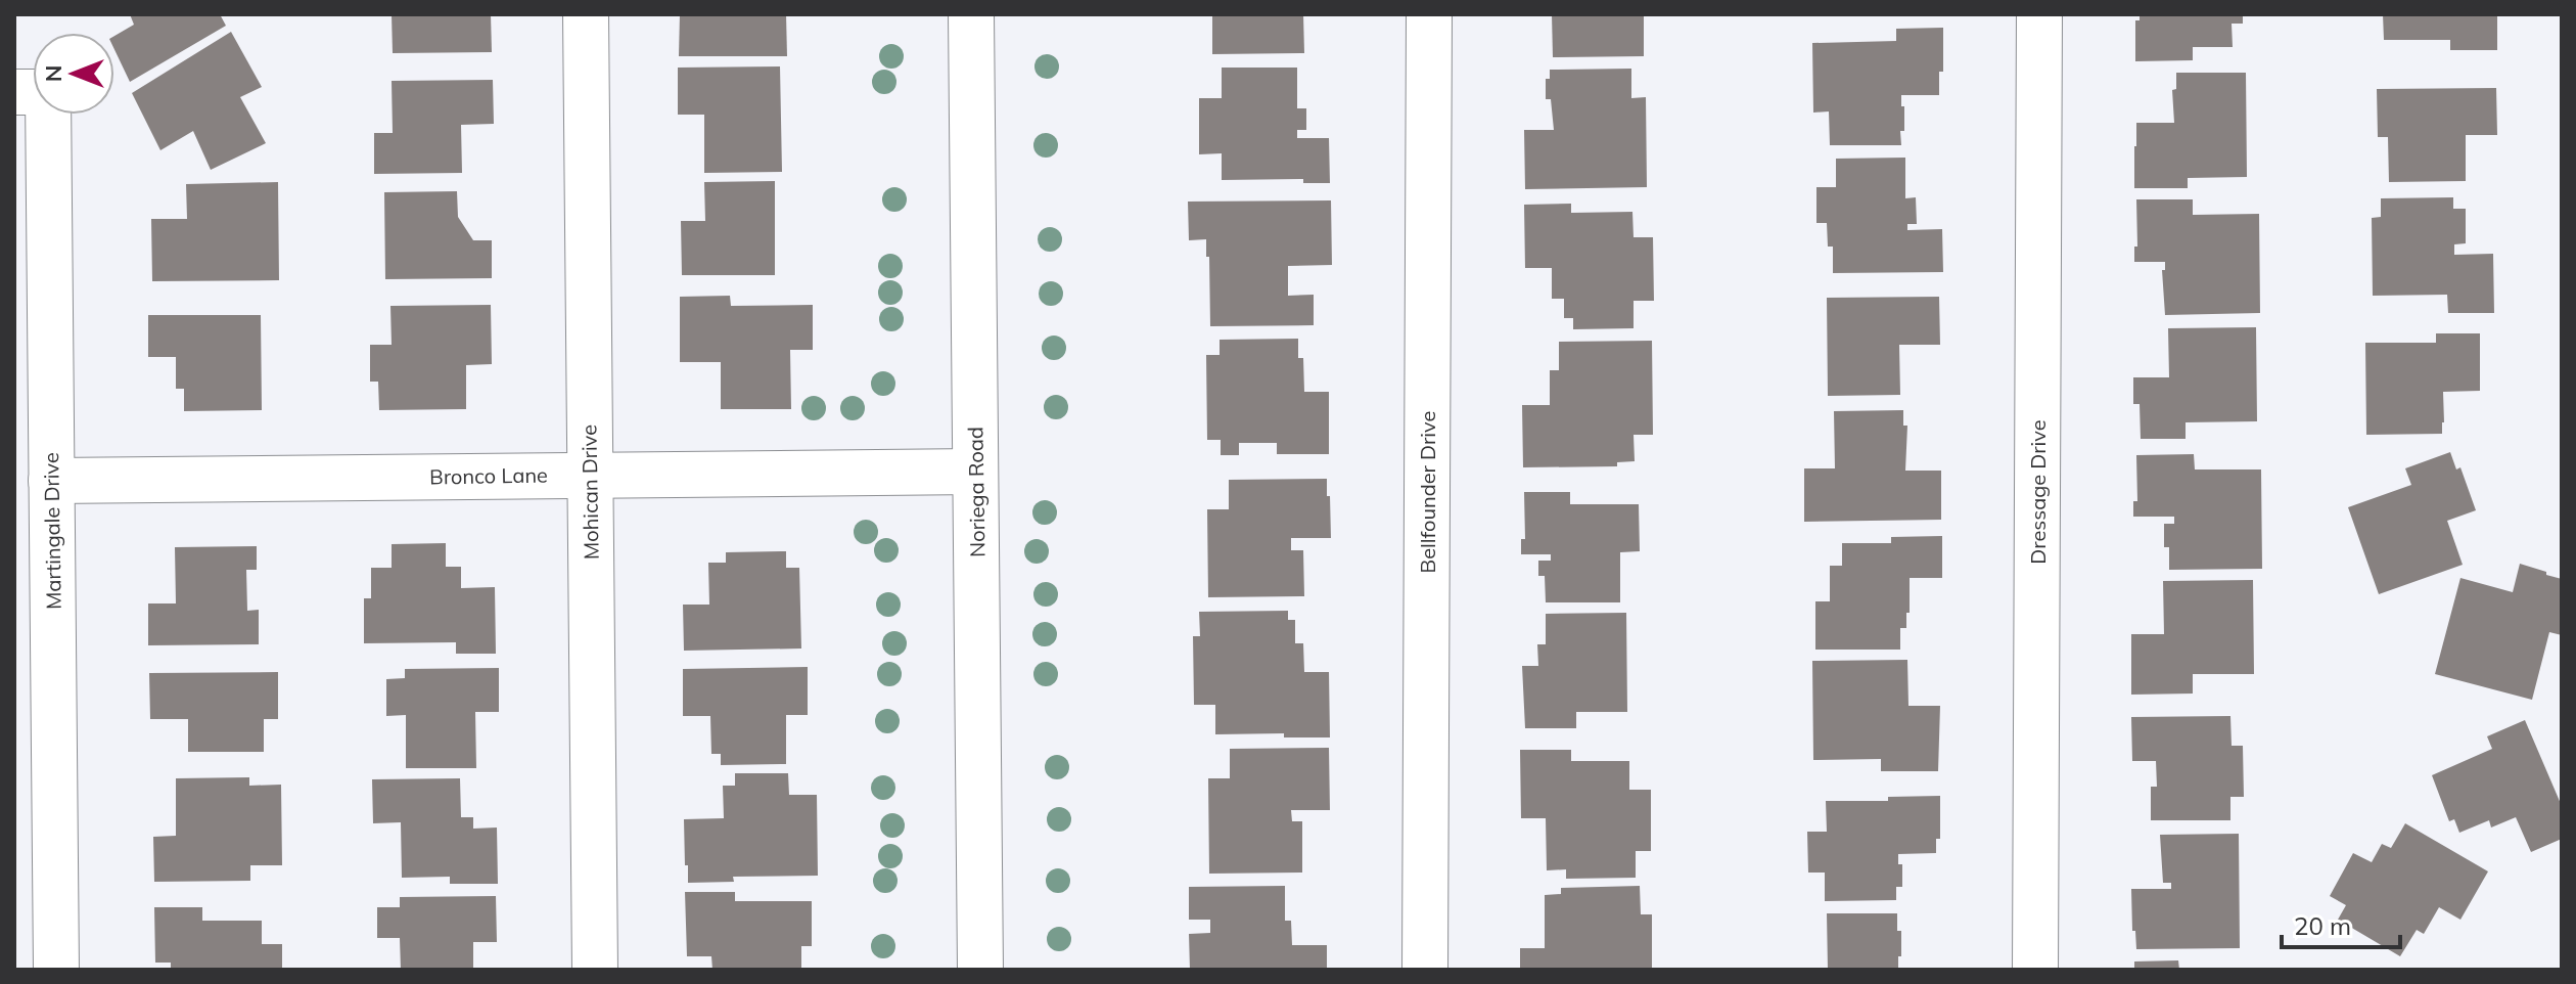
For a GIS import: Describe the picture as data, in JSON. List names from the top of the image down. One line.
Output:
{"streets":{"street":["Bronco Lane","Mohican Drive","Noriega Road","Bellfounder Drive","Dressage Drive","Martingale Drive"]},"crossings":[["Bronco Lane","Mohican Drive"],["Bronco Lane","Noriega Road"],["Bronco Lane","Martingale Drive"]],"scale_bar":"20 m","north":"left"}
